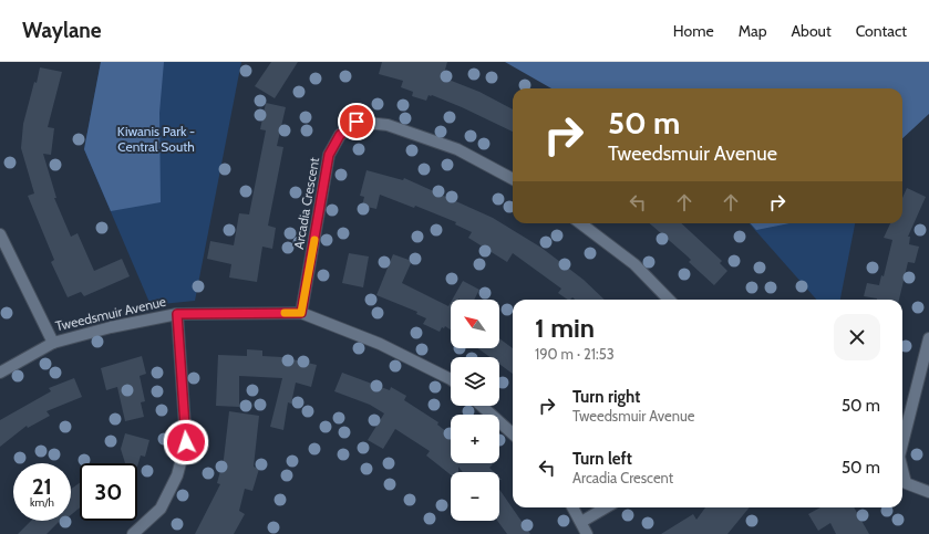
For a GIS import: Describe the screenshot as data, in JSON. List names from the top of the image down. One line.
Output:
{"streets":{"street":["Arcadia Crescent","Tweedsmuir Avenue"]},"crossings":[["Arcadia Crescent","Tweedsmuir Avenue"]],"parks":["Kiwanis Park - Central South"],"north":"top left","page":{"header":"Waylane","nav":["Home","Map","About","Contact"],"turn":["50 m","Tweedsmuir Avenue"],"map_buttons":["+","−"],"heading":["1 min","190 m · 21:53"],"list":[{"name":"Turn right","note":"Tweedsmuir Avenue","value":"50 m"},{"name":"Turn left","note":"Arcadia Crescent","value":"50 m"}],"speed":"21 km/h","limit":"30"}}
